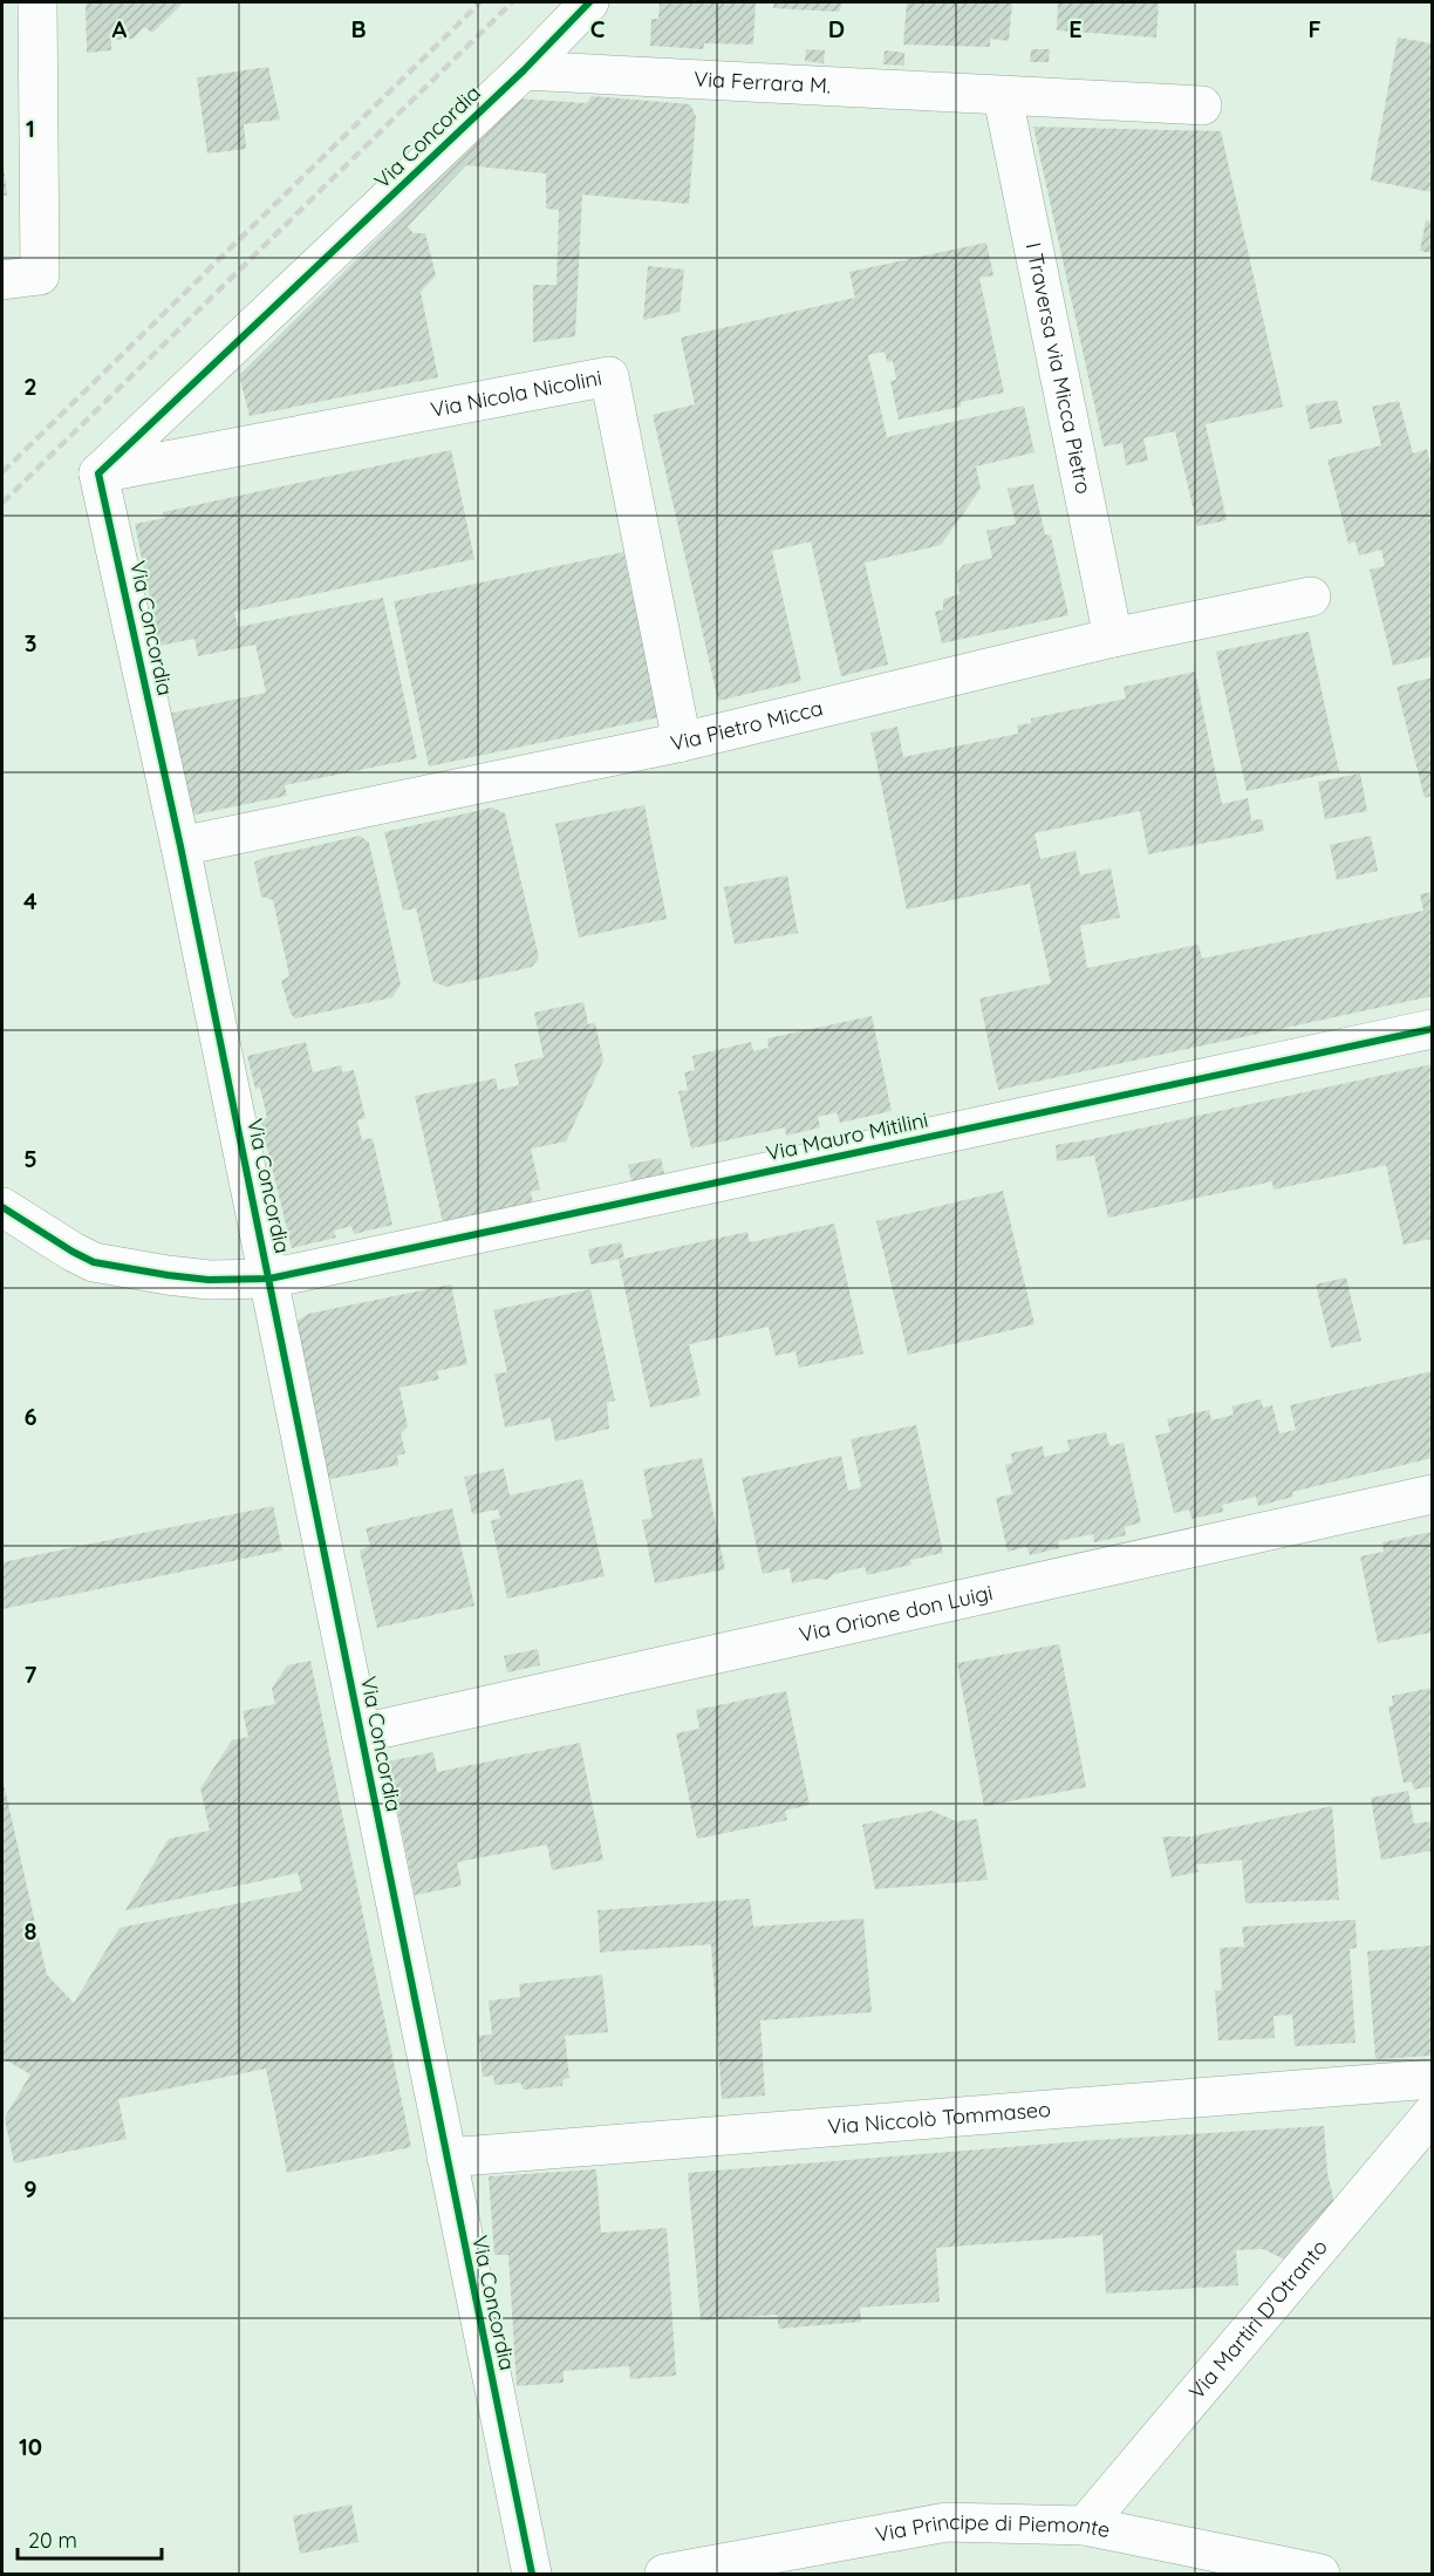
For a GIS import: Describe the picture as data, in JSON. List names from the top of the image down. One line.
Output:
{"streets":{"street":["Via Ferrara M.","Via Concordia","I Traversa via Micca Pietro","Via Nicola Nicolini","Via Pietro Micca","Via Mauro Mitilini","Via Orione don Luigi","Via Niccolò Tommaseo","Via Martiri D'Otranto","Via Principe di Piemonte"]},"crossings":[["Via Ferrara M.","Via Concordia"],["Via Ferrara M.","I Traversa via Micca Pietro"],["Via Concordia","Via Nicola Nicolini"],["Via Concordia","Via Pietro Micca"],["Via Concordia","Via Mauro Mitilini"],["Via Concordia","Via Orione don Luigi"],["Via Concordia","Via Niccolò Tommaseo"],["I Traversa via Micca Pietro","Via Pietro Micca"],["Via Nicola Nicolini","Via Pietro Micca"],["Via Martiri D'Otranto","Via Principe di Piemonte"]],"scale_bar":"20 m","grid":{"columns":["A","B","C","D","E","F"],"rows":["1","2","3","4","5","6","7","8","9","10"]}}
